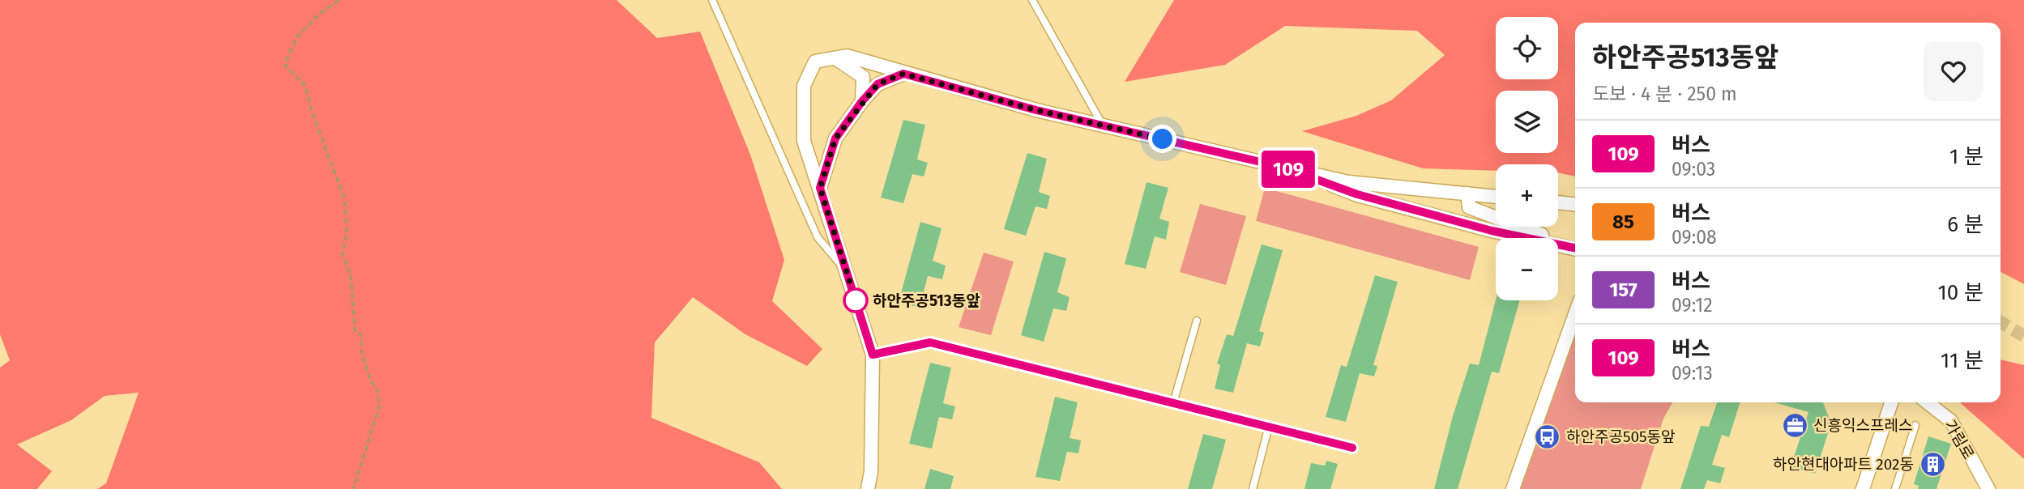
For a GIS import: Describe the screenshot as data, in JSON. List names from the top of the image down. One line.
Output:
{"streets":{"street":["가림로"]},"places":{"other":["하안주공513동앞"],"office":["신흥익스프레스"],"bus stop":["하안주공505동앞"],"building":["하안현대아파트 202동"]},"lines":["bus line 109"],"page":{"on_map":"109","map_buttons":["+","−"],"heading":["하안주공513동앞","도보 · 4 분 · 250 m"],"list":[{"mark":"109","name":"버스","note":"09:03","value":"1 분"},{"mark":"85","name":"버스","note":"09:08","value":"6 분"},{"mark":"157","name":"버스","note":"09:12","value":"10 분"},{"mark":"109","name":"버스","note":"09:13","value":"11 분"}]}}
